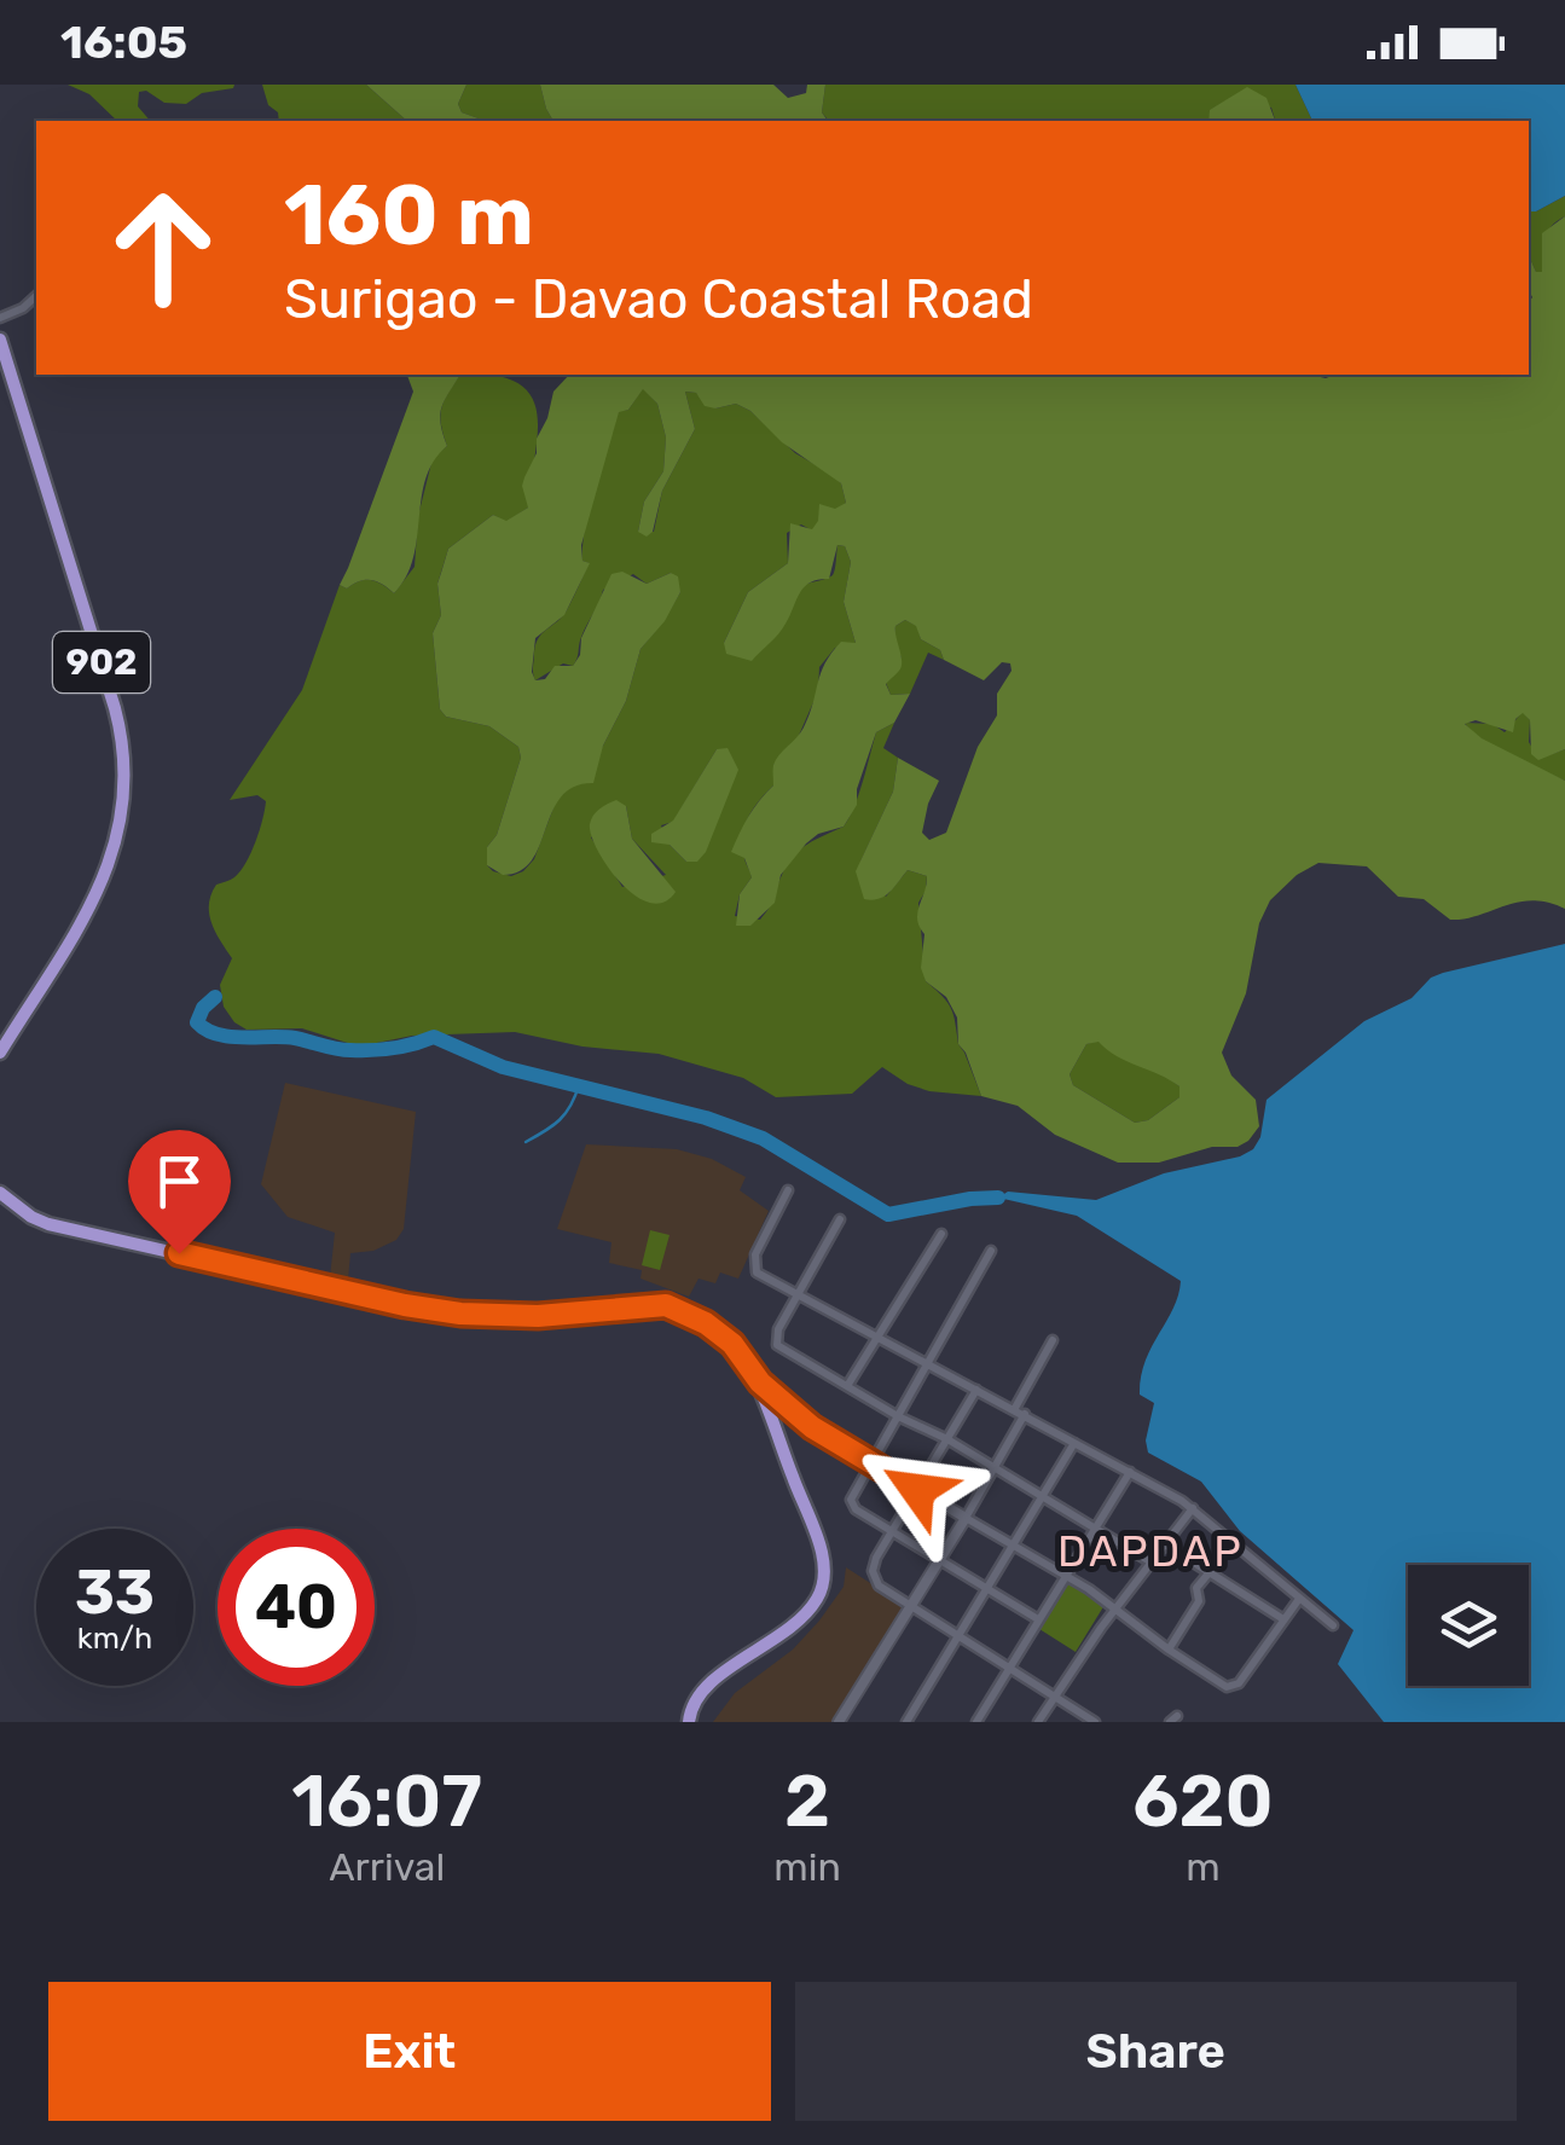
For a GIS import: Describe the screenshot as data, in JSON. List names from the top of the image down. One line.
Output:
{"streets":{"highway":["902"]},"districts":["DAPDAP"],"page":{"status":"16:05","turn":["160 m","Surigao - Davao Coastal Road"],"speed":"33 km/h","limit":"40","eta":["16:07","Arrival","2","min","620","m"],"buttons":["Exit","Share"]}}
